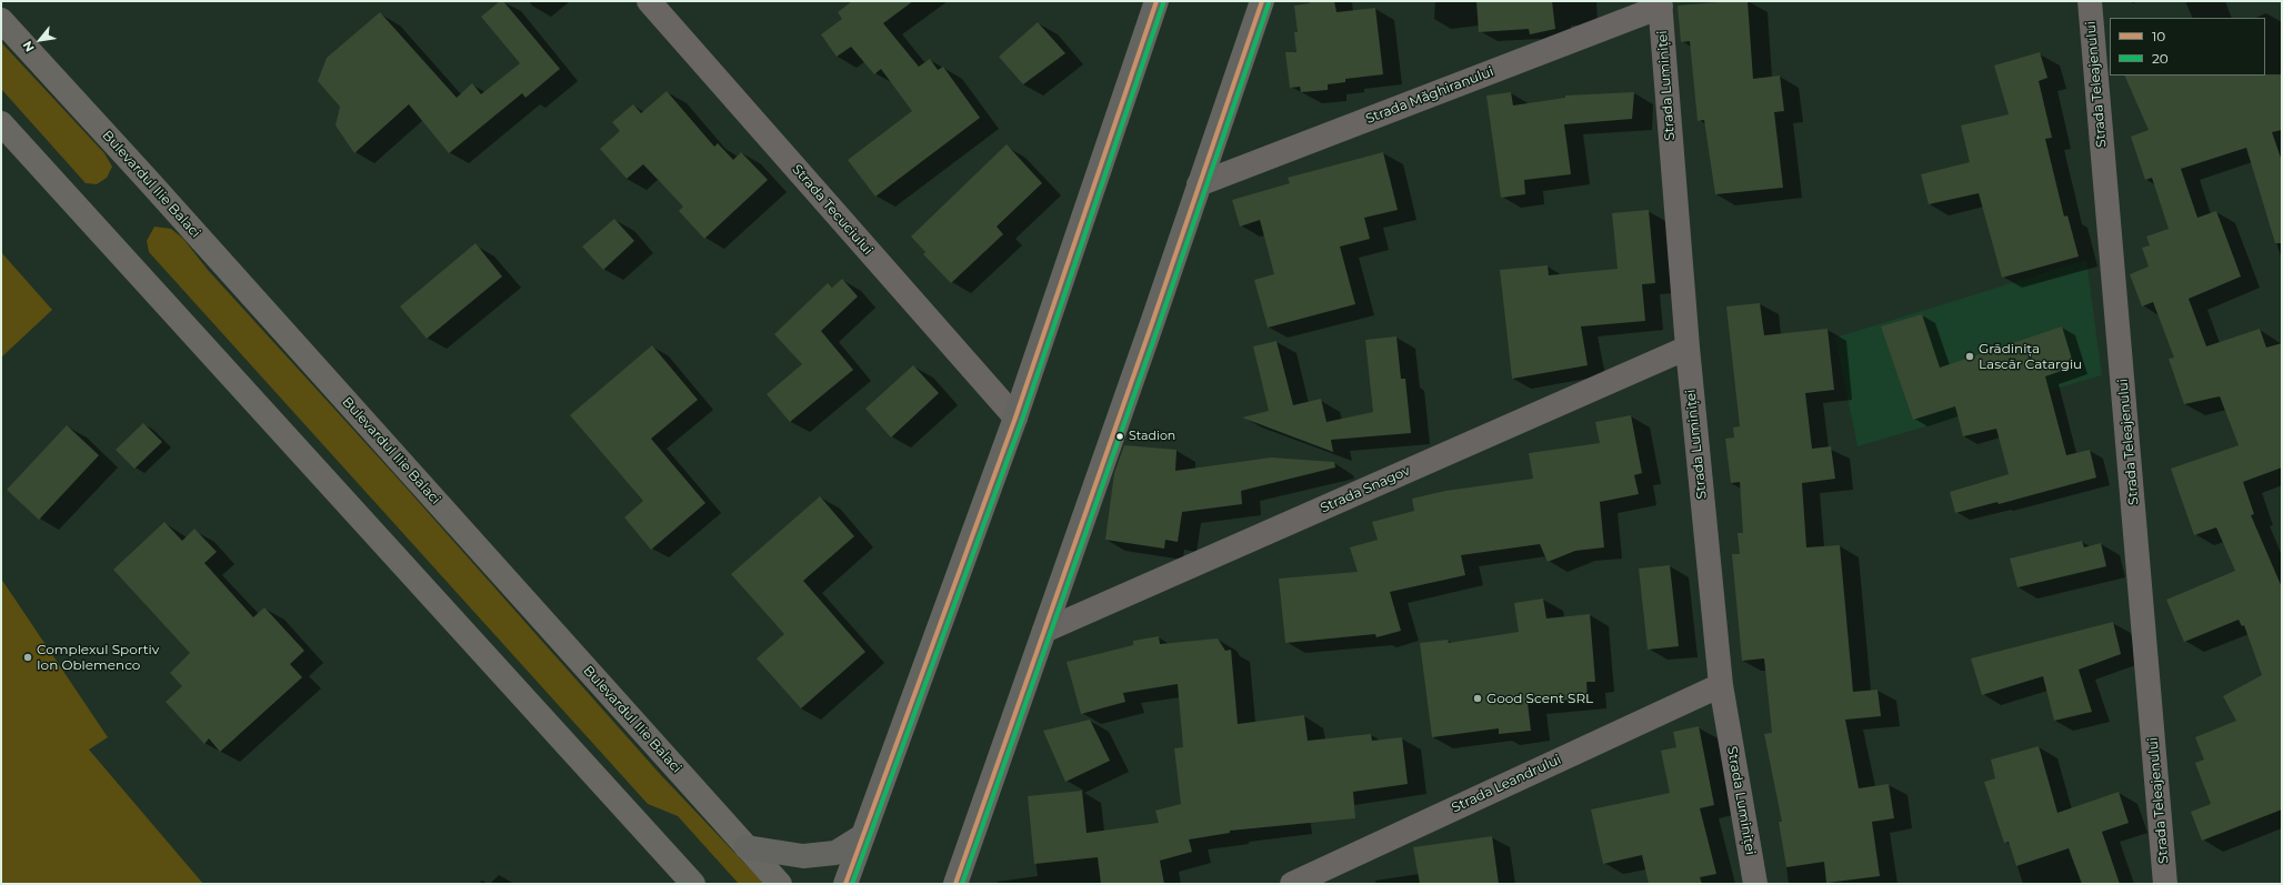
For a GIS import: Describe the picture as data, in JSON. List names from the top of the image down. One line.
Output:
{"streets":{"main road":["Bulevardul Ilie Balaci"],"street":["Strada Teleajenului","Strada Luminiței","Strada Măghiranului","Strada Tecuciului","Strada Snagov","Strada Leandrului"]},"crossings":[["Strada Luminiței","Strada Măghiranului"],["Strada Luminiței","Strada Snagov"],["Strada Luminiței","Strada Leandrului"]],"places":["Grădinița Lascăr Catargiu","Stadion","Complexul Sportiv Ion Oblemenco","Good Scent SRL"],"lines":["transit line 10","transit line 20"],"legend":["10","20"],"north":"bottom left"}
